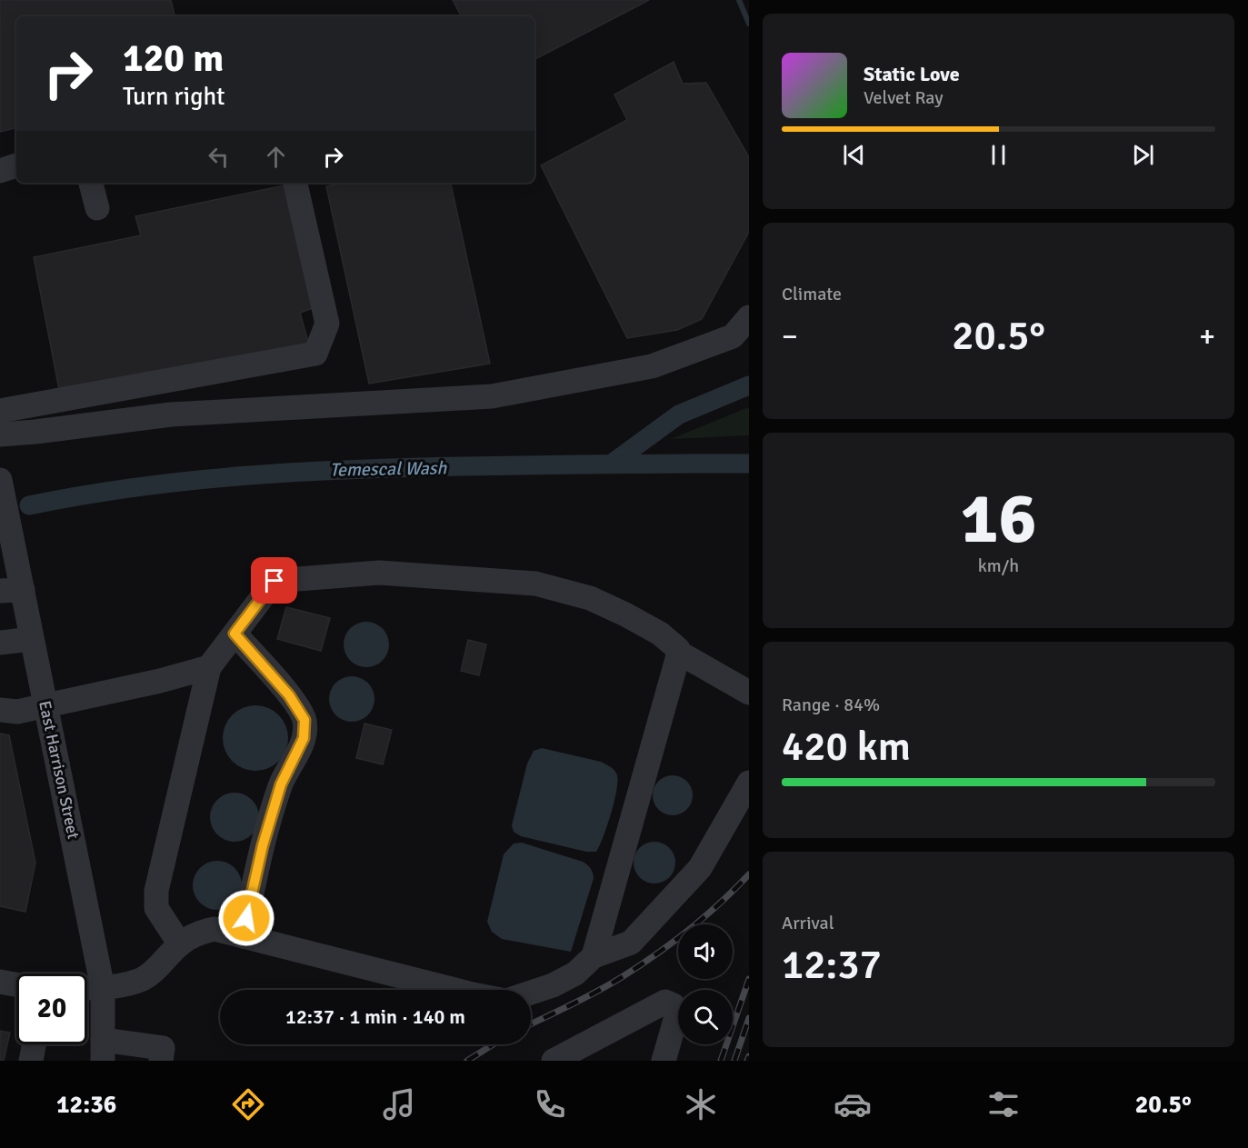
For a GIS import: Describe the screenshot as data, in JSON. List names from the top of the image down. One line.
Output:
{"streets":{"street":["East Harrison Street"]},"water":["Temescal Wash"],"page":{"turn":["120 m","Turn right"],"song":["Static Love","Velvet Ray"],"tile":["Climate",["16","km/h"],["Range · 84%","420 km"],["Arrival","12:37"]],"heat":["−","20.5°","+"],"limit":"20","trip":"12:37 · 1 min · 140 m","tabs":["12:36","20.5°"]}}
